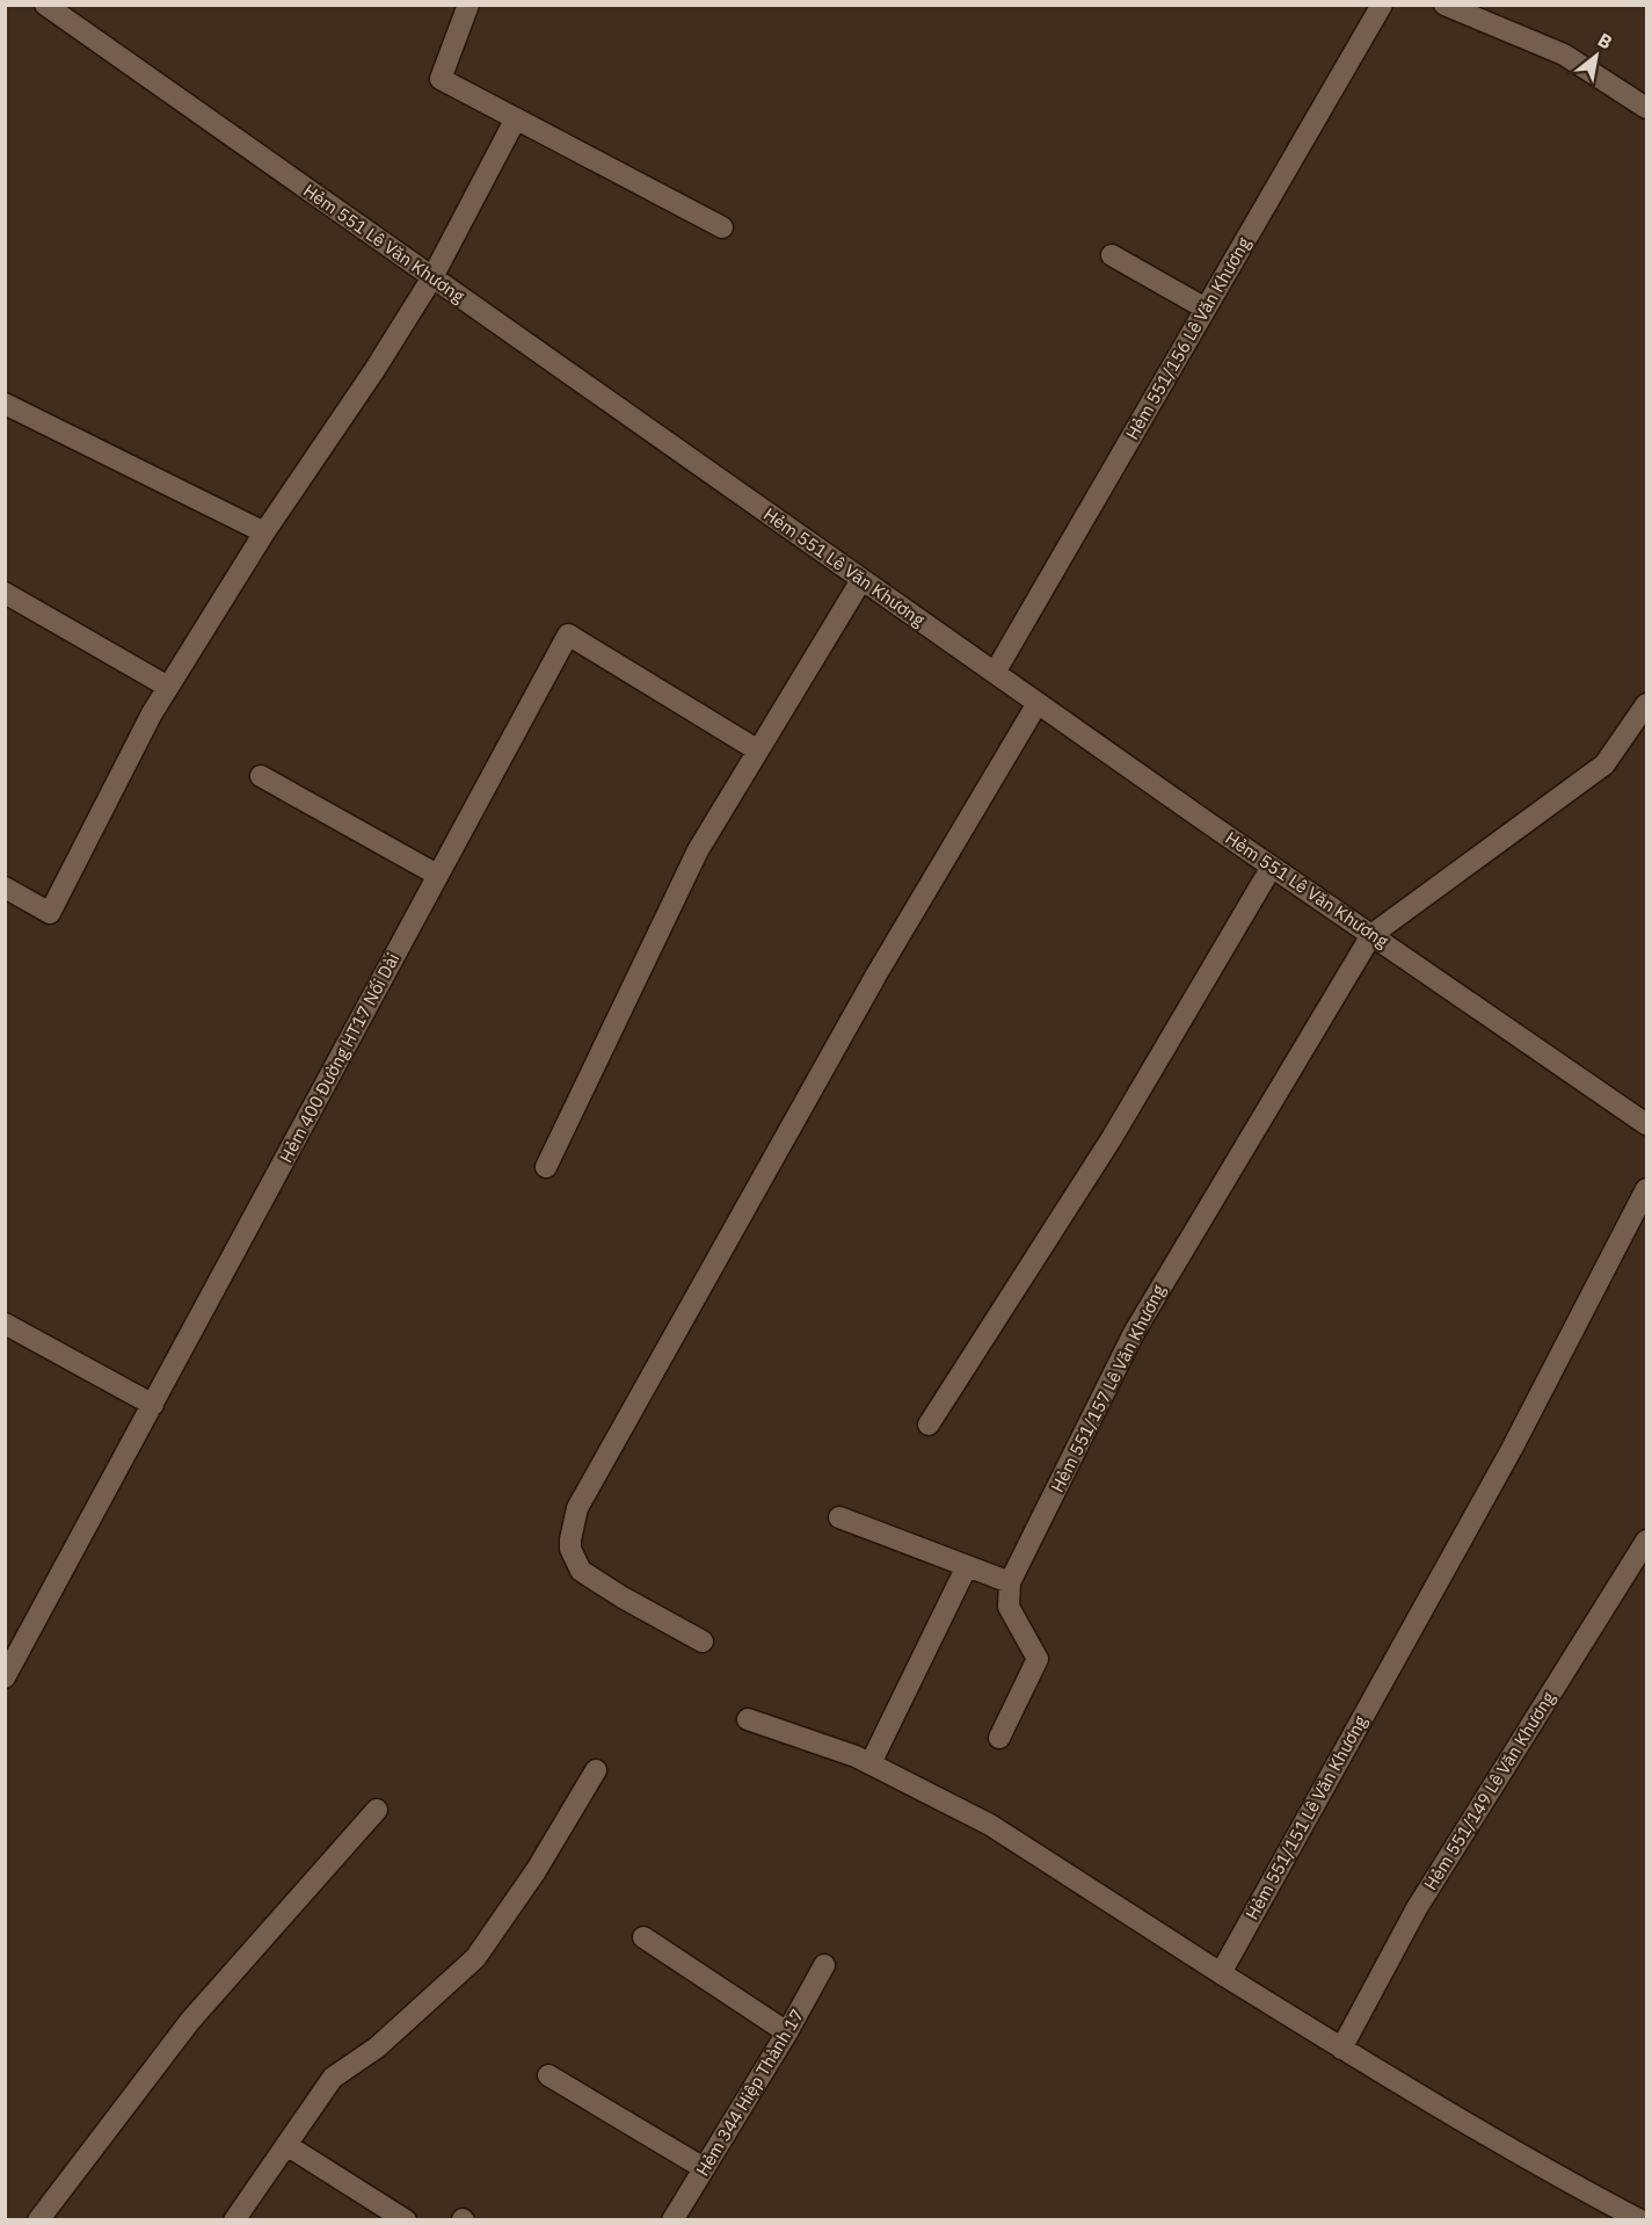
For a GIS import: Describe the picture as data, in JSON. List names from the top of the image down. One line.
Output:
{"streets":{"street":["Hẻm 551 Lê Văn Khương","Hẻm 551/156 Lê Văn Khương","Hẻm 400 Đường HT17 Nối Dài","Hẻm 551/157 Lê Văn Khương","Hẻm 551/149 Lê Văn Khương","Hẻm 551/151 Lê Văn Khương","Hẻm 344 Hiệp Thành 17"]},"crossings":[["Hẻm 551 Lê Văn Khương","Hẻm 551/156 Lê Văn Khương"],["Hẻm 551 Lê Văn Khương","Hẻm 551/157 Lê Văn Khương"]],"north":"top right"}
